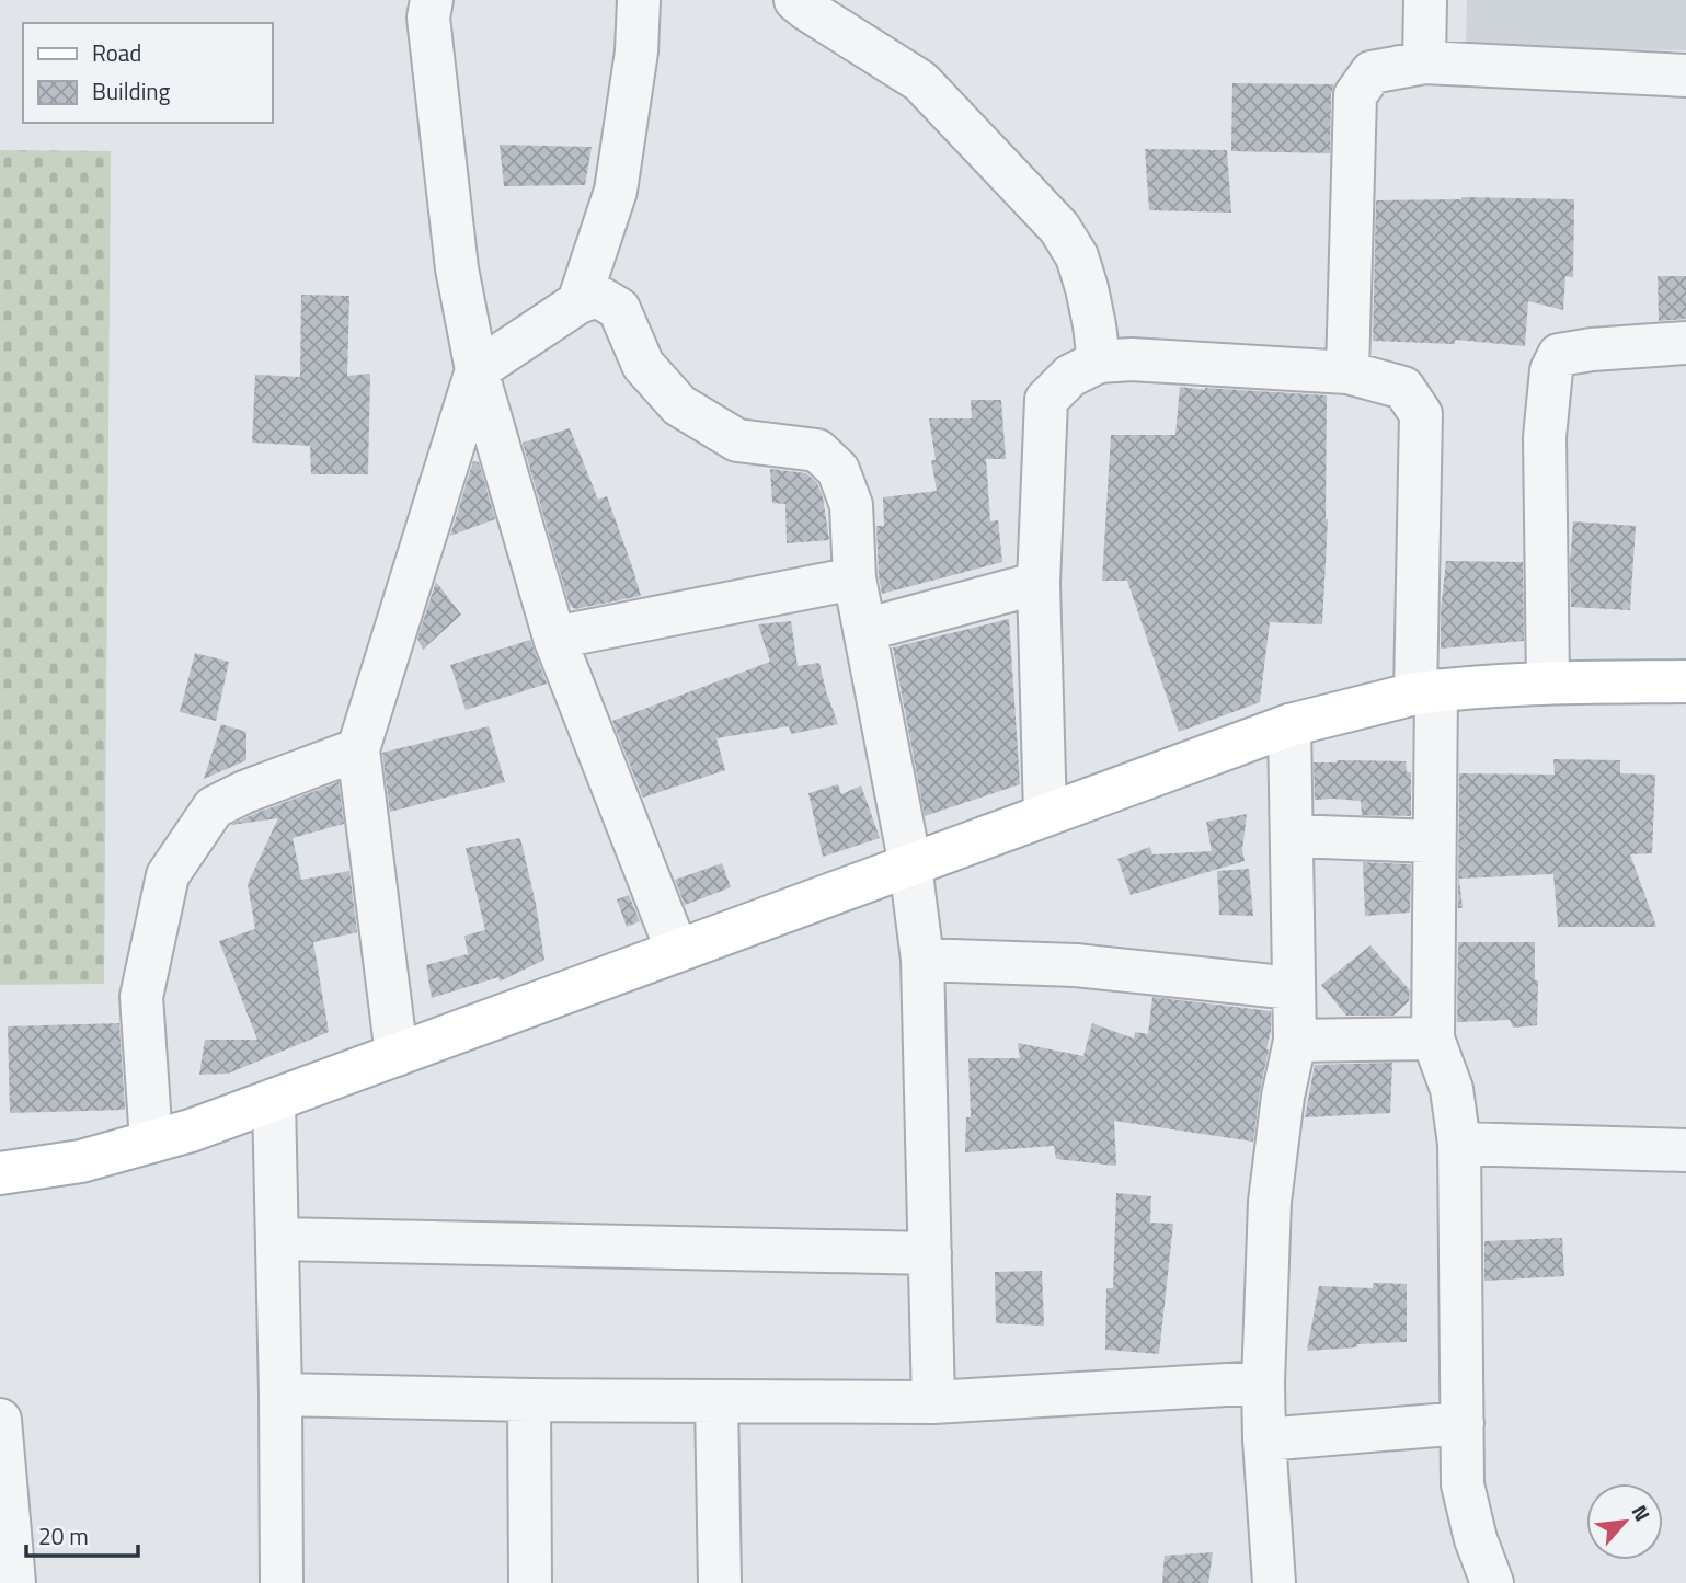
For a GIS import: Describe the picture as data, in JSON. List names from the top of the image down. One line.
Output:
{"legend":["Road","Building"],"scale_bar":"20 m","north":"top right"}
